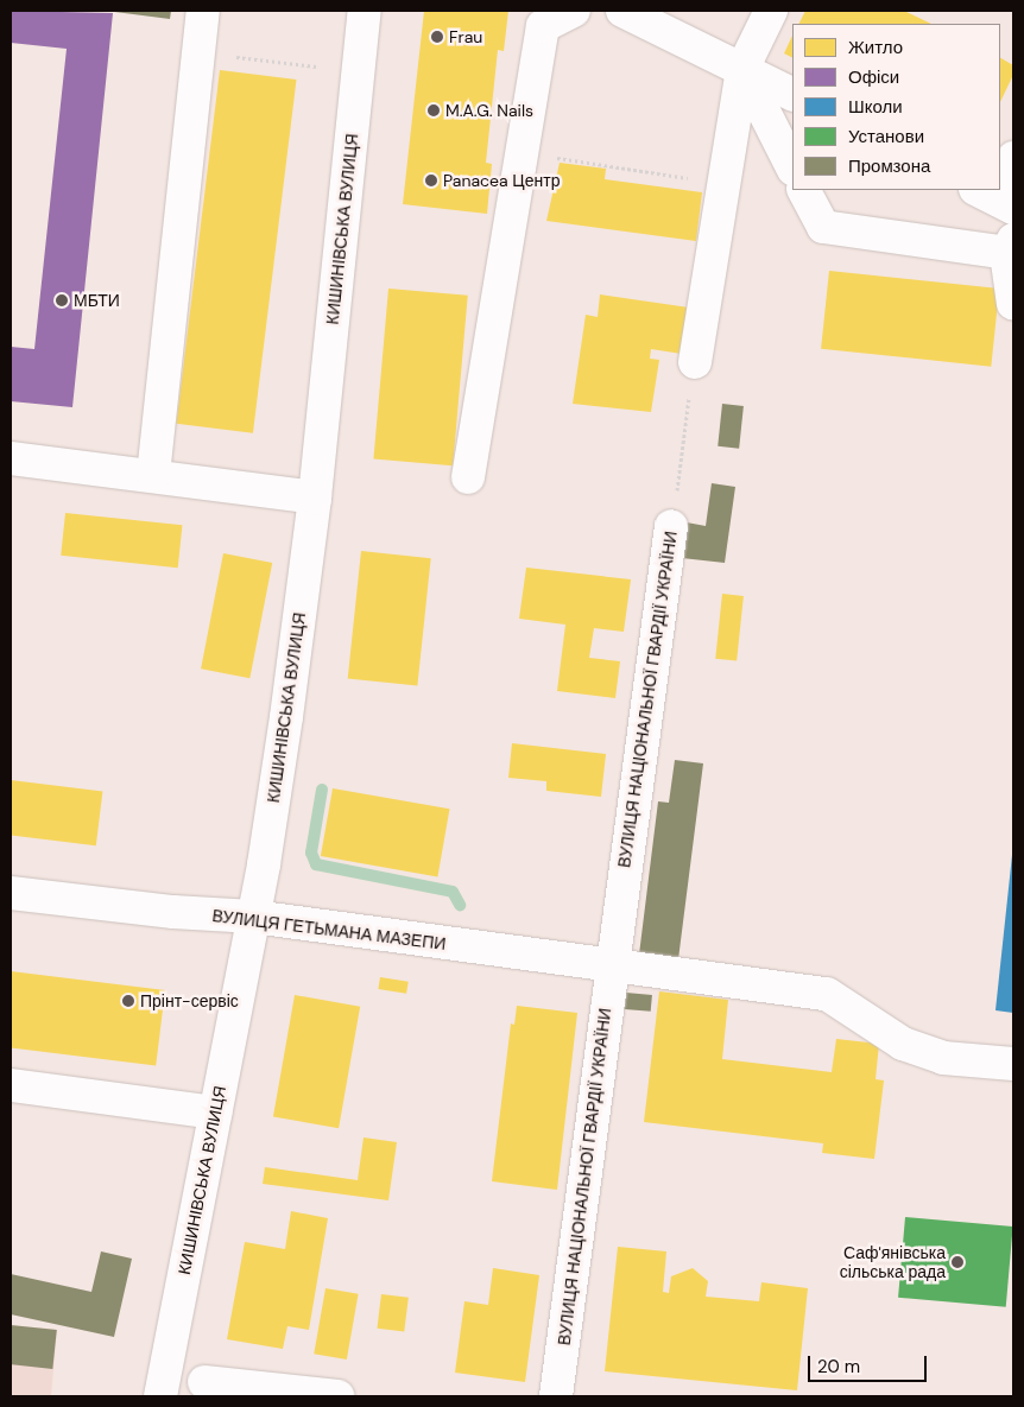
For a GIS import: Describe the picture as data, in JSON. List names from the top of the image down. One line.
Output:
{"streets":{"street":["КИШИНІВСЬКА ВУЛИЦЯ","ВУЛИЦЯ НАЦІОНАЛЬНОЇ ГВАРДІЇ УКРАЇНИ","ВУЛИЦЯ ГЕТЬМАНА МАЗЕПИ"]},"crossings":[["КИШИНІВСЬКА ВУЛИЦЯ","ВУЛИЦЯ ГЕТЬМАНА МАЗЕПИ"],["ВУЛИЦЯ НАЦІОНАЛЬНОЇ ГВАРДІЇ УКРАЇНИ","ВУЛИЦЯ ГЕТЬМАНА МАЗЕПИ"]],"places":["Frau","M.A.G. Nails","Panacea Центр","МБТИ","Прінт-сервіс","Саф'янівська сільська рада"],"legend":["Житло","Офіси","Школи","Установи","Промзона"],"scale_bar":"20 m"}
